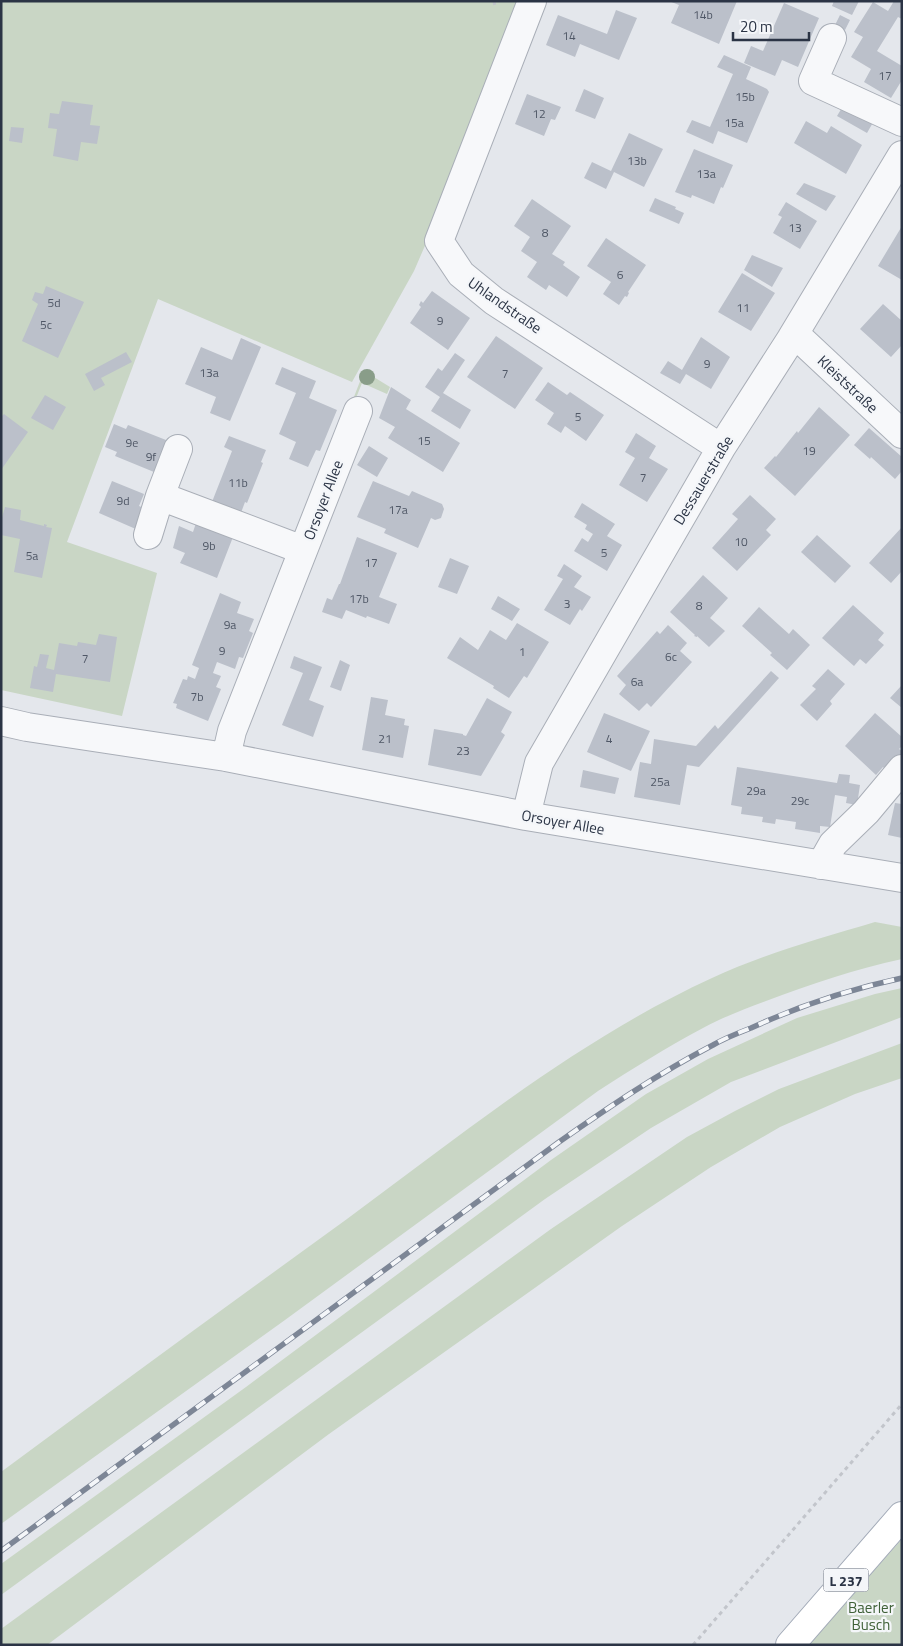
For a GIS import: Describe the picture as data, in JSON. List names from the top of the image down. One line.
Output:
{"streets":{"main road":["L 237"],"street":["Uhlandstraße","Kleiststraße","Dessauerstraße","Orsoyer Allee"]},"crossings":[["Uhlandstraße","Dessauerstraße"],["Kleiststraße","Dessauerstraße"],["Dessauerstraße","Orsoyer Allee"]],"parks":["Baerler Busch"],"house_numbers":["14b","14","17","15b","12","15a","13b","13a","13","8","6","5d","11","9","5c","9","13a","7","5","15","9e","19","9f","7","11b","9d","17a","10","9b","5","5a","17","17b","3","8","9a","9","1","6c","7","6a","7b","21","4","23","25a","29a","29c"],"scale_bar":"20 m"}
